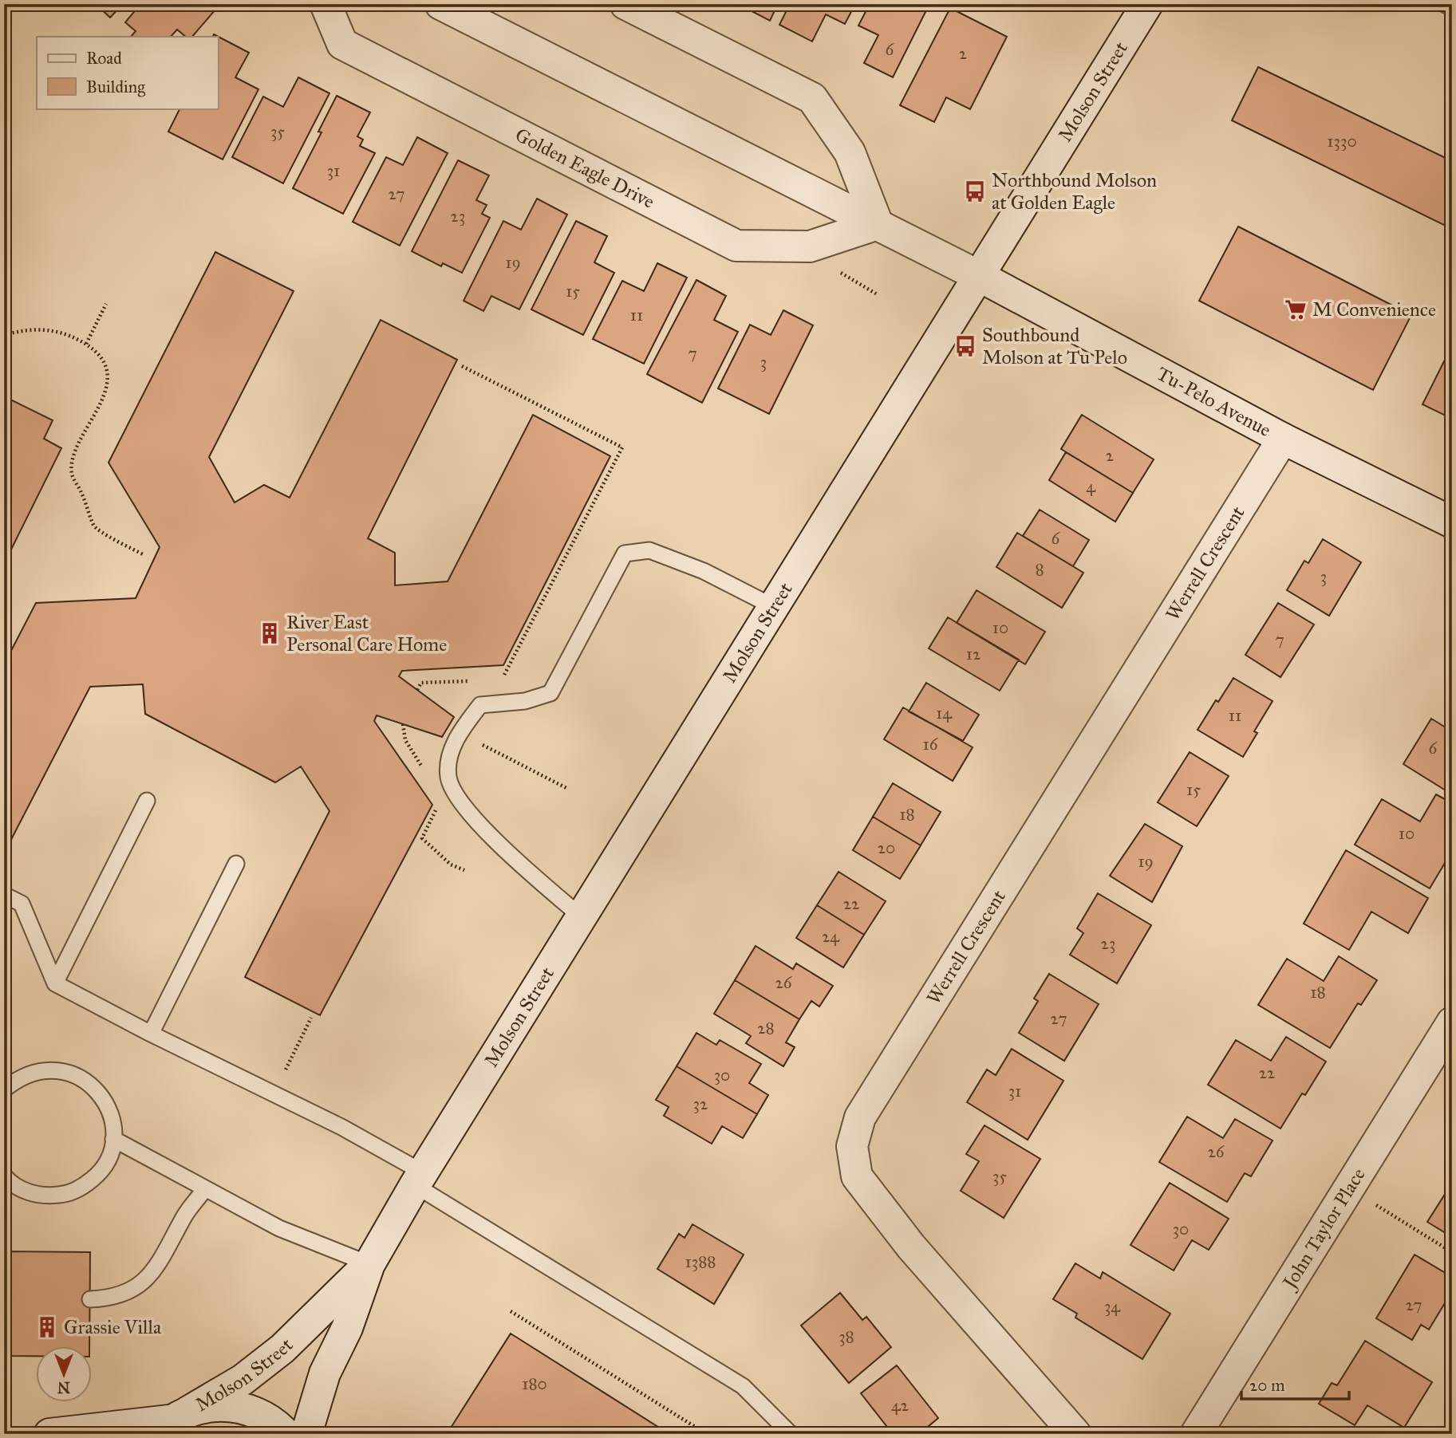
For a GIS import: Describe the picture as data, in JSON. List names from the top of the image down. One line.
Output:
{"streets":{"street":["Molson Street","Golden Eagle Drive","Tu-Pelo Avenue","Werrell Crescent","John Taylor Place"]},"crossings":[["Molson Street","Tu-Pelo Avenue"],["Tu-Pelo Avenue","Werrell Crescent"]],"places":{"bus stop":["Northbound Molson at Golden Eagle","Southbound Molson at Tu Pelo"],"supermarket":["M Convenience"],"building":["River East Personal Care Home","Grassie Villa"]},"house_numbers":["6","2","35","1330","31","27","23","19","15","11","7","3","2","4","6","8","3","10","7","12","14","11","16","6","15","18","10","20","19","22","24","23","26","18","27","28","22","30","31","32","26","35","30","1388","27","34","38","180","42"],"legend":["Road","Building"],"scale_bar":"20 m","north":"bottom"}
